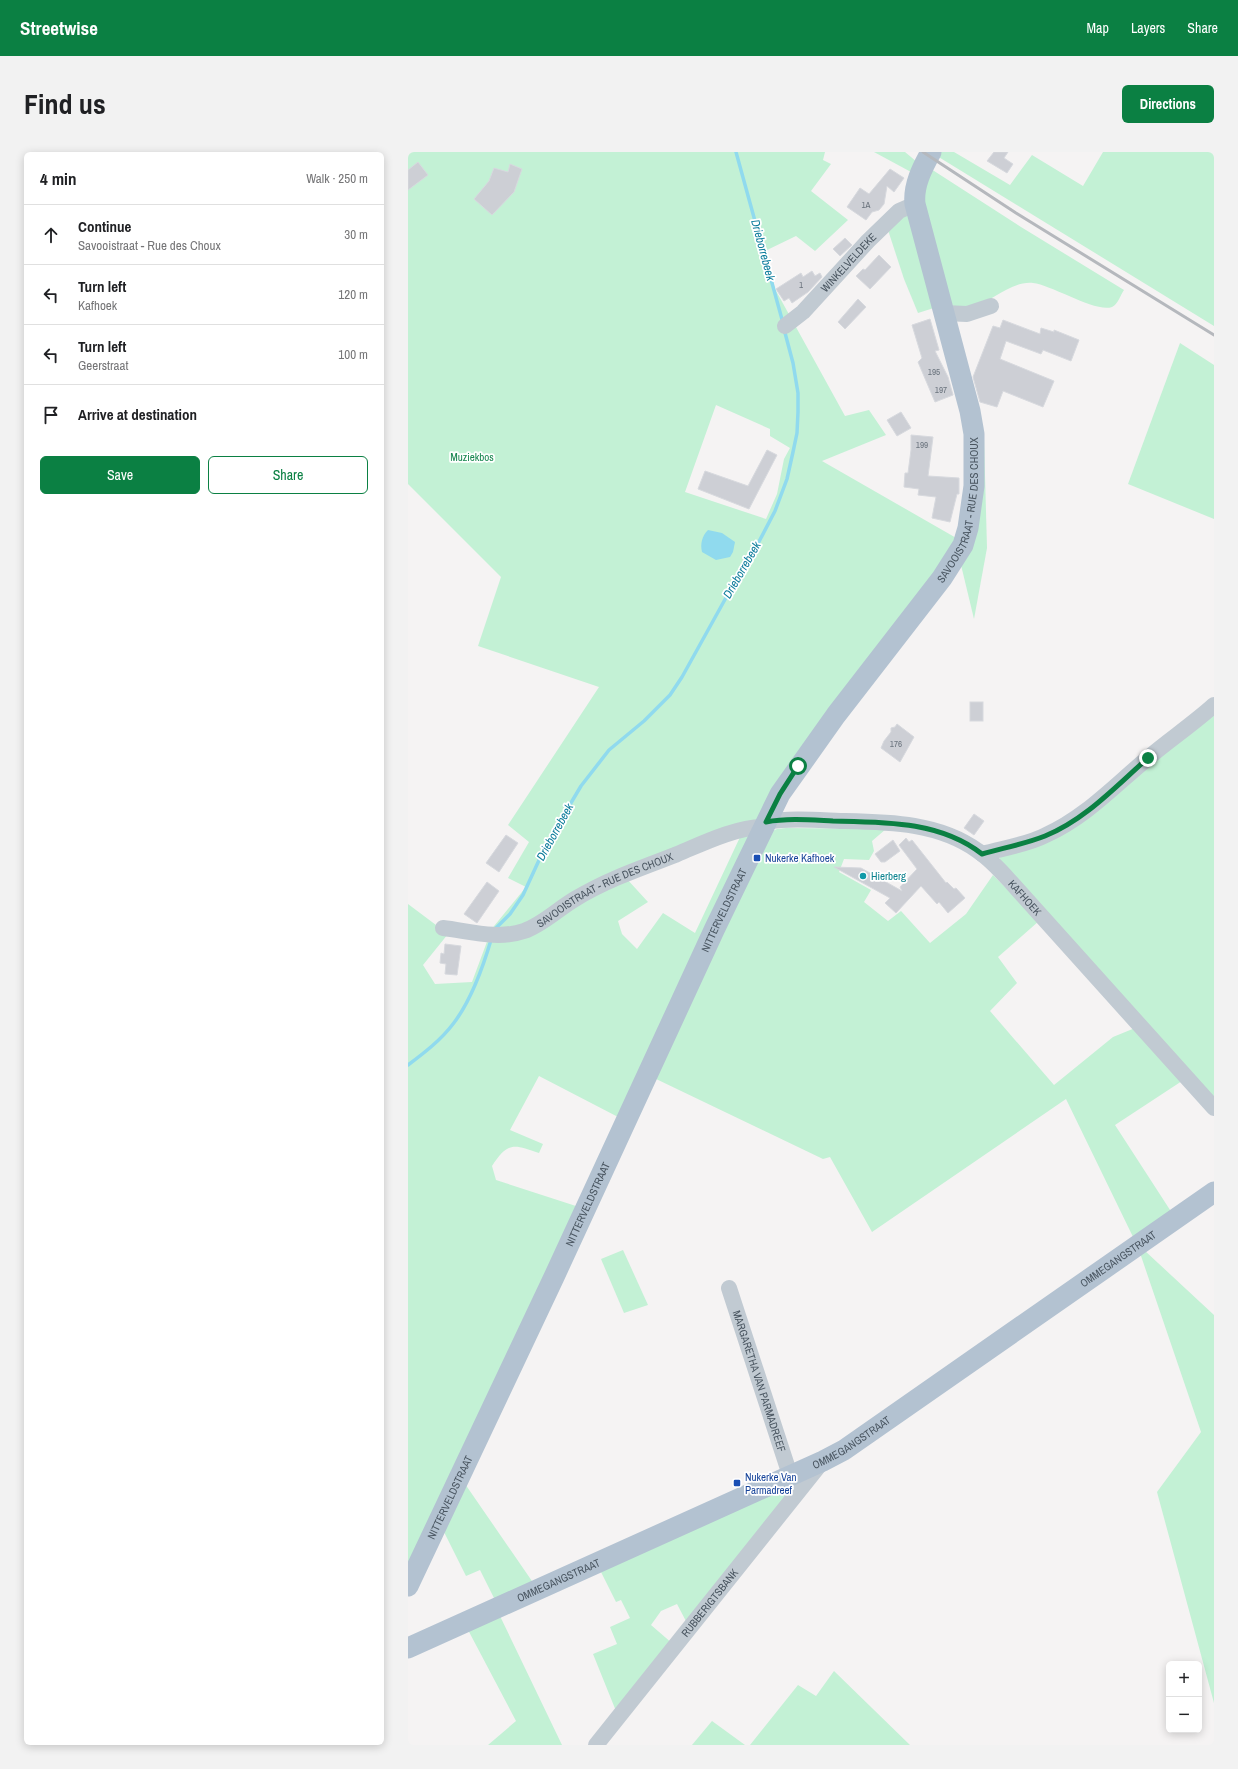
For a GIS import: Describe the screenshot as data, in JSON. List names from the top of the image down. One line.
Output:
{"streets":{"main road":["SAVOOISTRAAT - RUE DES CHOUX","NITTERVELDSTRAAT","OMMEGANGSTRAAT"],"street":["WINKELVELDEKE","KAFHOEK","MARGARETHA VAN PARMADREEF","RUBBERIGTSBANK"]},"crossings":[["WINKELVELDEKE","SAVOOISTRAAT - RUE DES CHOUX"],["SAVOOISTRAAT - RUE DES CHOUX","KAFHOEK"],["SAVOOISTRAAT - RUE DES CHOUX","NITTERVELDSTRAAT"],["KAFHOEK","NITTERVELDSTRAAT"],["OMMEGANGSTRAAT","MARGARETHA VAN PARMADREEF"],["OMMEGANGSTRAAT","RUBBERIGTSBANK"]],"water":["Drieborrebeek"],"parks":["Muziekbos"],"places":{"transit":["Nukerke Kafhoek","Nukerke Van Parmadreef"],"other":["Hierberg"]},"house_numbers":["1A","1","195","197","199","176"],"page":{"header":"Streetwise","nav":["Map","Layers","Share"],"title":"Find us","buttons":["Directions",["Save","Share"]],"heading":["4 min","Walk · 250 m"],"list":[["Continue","Savooistraat - Rue des Choux","30 m"],["Turn left","Kafhoek","120 m"],["Turn left","Geerstraat","100 m"],"Arrive at destination"],"map_buttons":["+","−"]}}
